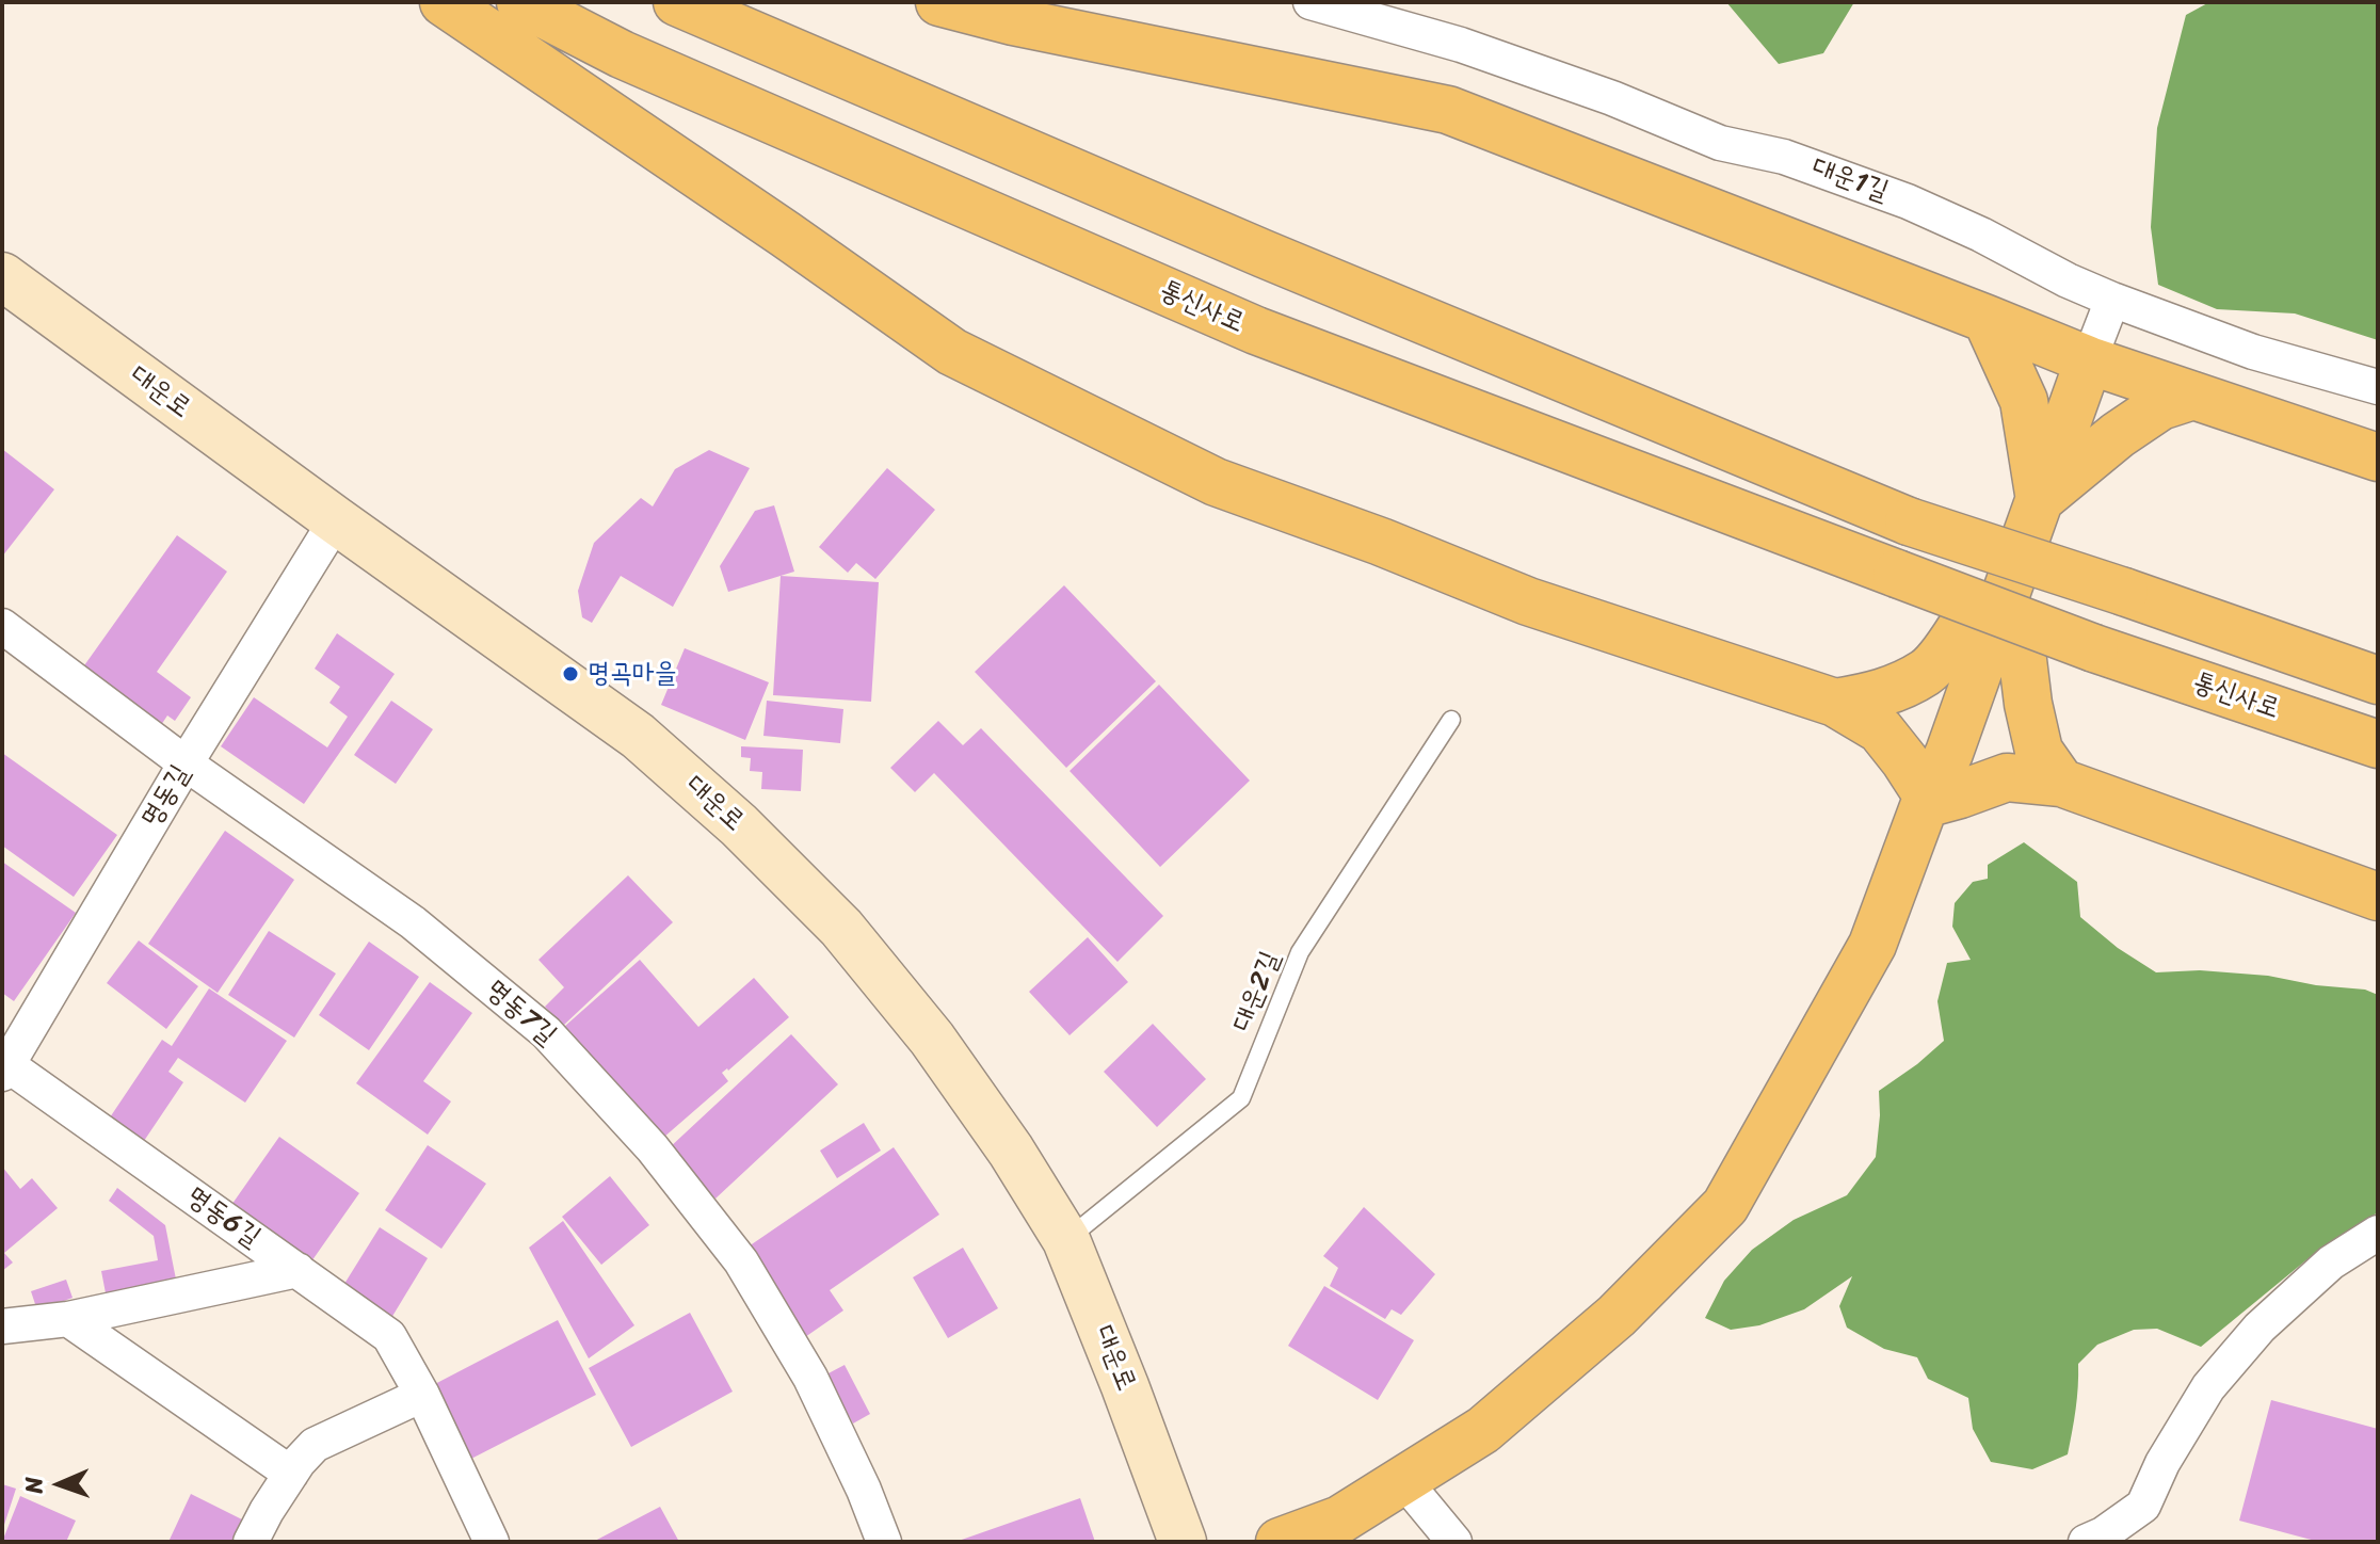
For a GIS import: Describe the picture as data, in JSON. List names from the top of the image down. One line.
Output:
{"streets":{"highway":["통신사로"],"street":["대운1길","대운로","명동길","명동7길","명동6길"],"lane":["대운2길"]},"crossings":[["대운로","명동길"],["대운로","대운2길"],["명동길","명동7길"],["명동길","명동6길"]],"places":["명곡마을"],"north":"left"}
